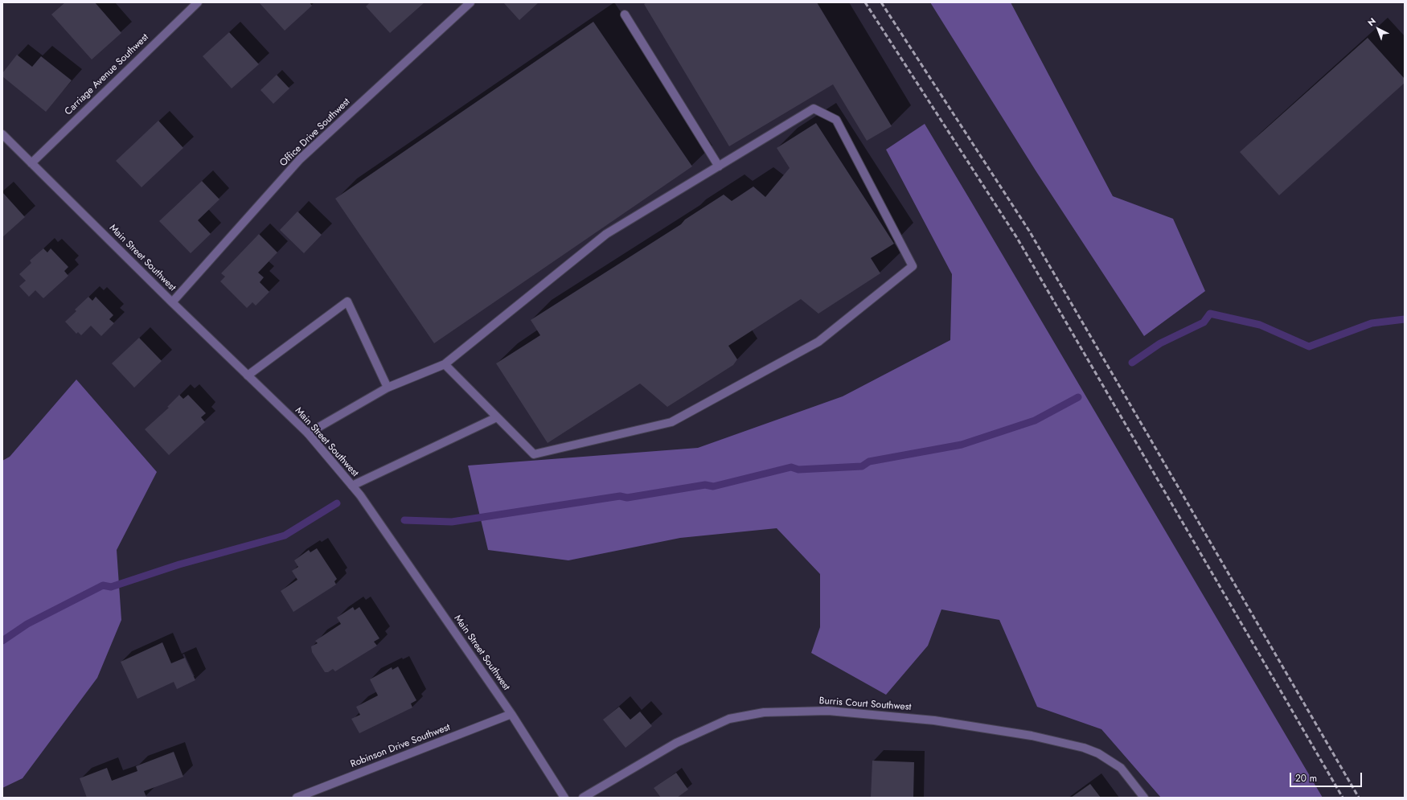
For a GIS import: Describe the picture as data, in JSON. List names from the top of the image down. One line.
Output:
{"streets":{"street":["Carriage Avenue Southwest","Office Drive Southwest","Main Street Southwest","Burris Court Southwest","Robinson Drive Southwest"]},"crossings":[["Carriage Avenue Southwest","Main Street Southwest"],["Office Drive Southwest","Main Street Southwest"],["Main Street Southwest","Robinson Drive Southwest"]],"scale_bar":"20 m","north":"top left"}
